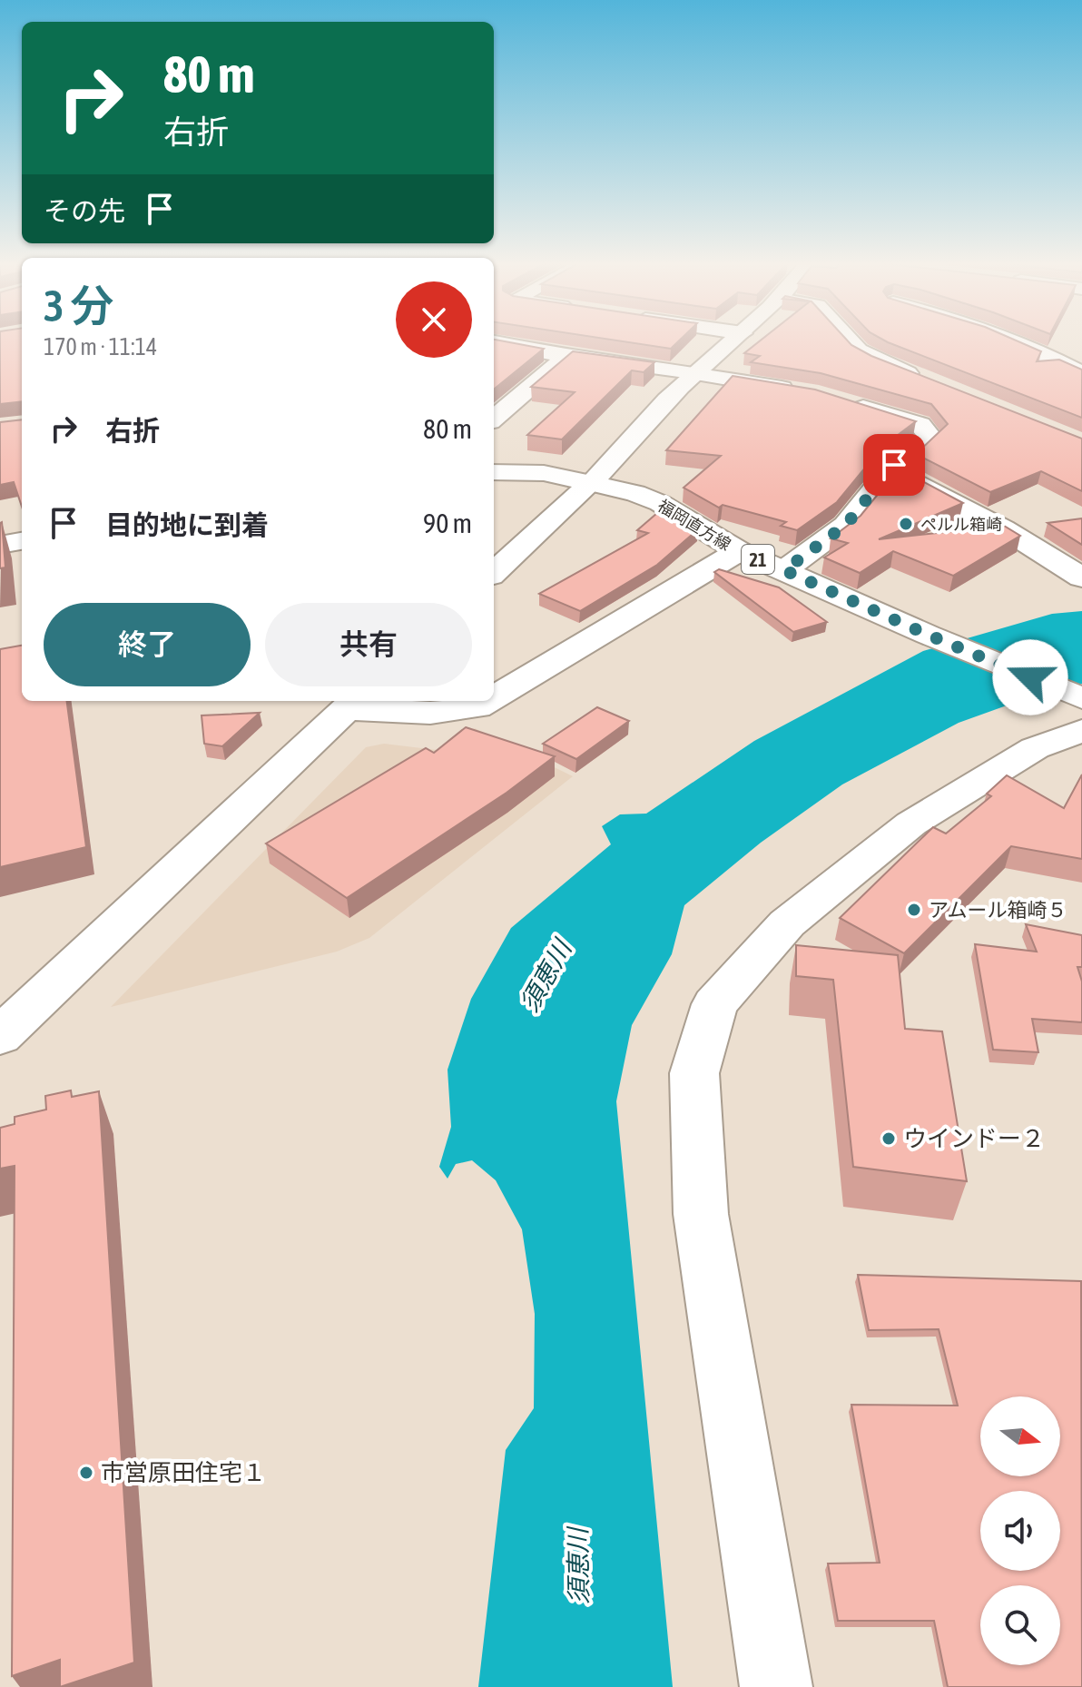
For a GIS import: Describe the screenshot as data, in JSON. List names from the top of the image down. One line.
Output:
{"streets":{"street":["福岡直方線","21"]},"water":["須恵川"],"places":["ペルル箱崎","アムール箱崎５","ウインドー２","市営原田住宅１"],"north":"right","page":{"turn":["80 m","右折"],"then":"その先","heading":["3 分","170 m · 11:14"],"list":[{"name":"右折","value":"80 m"},{"name":"目的地に到着","value":"90 m"}],"buttons":["終了","共有"]}}
